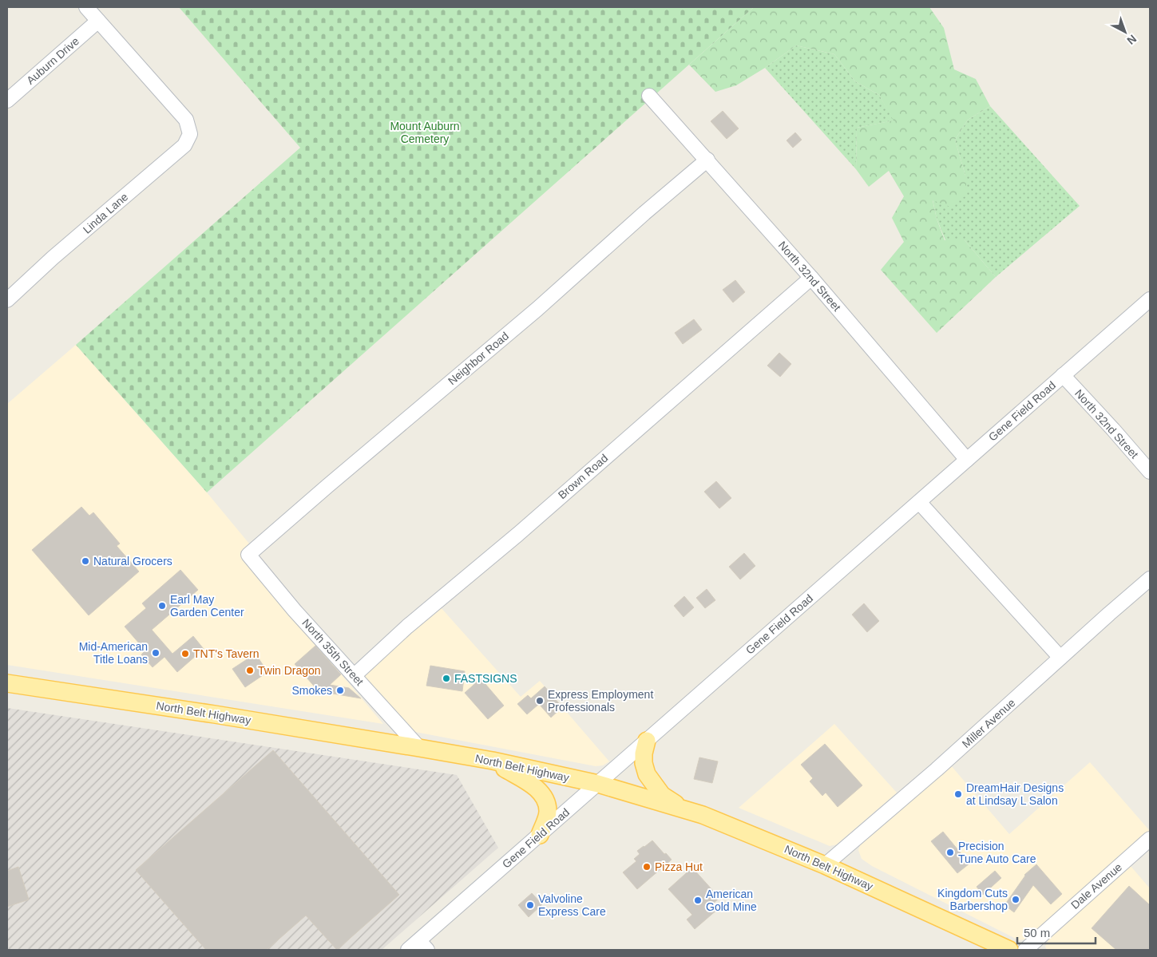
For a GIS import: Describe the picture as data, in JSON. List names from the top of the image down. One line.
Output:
{"streets":{"main road":["North Belt Highway"],"street":["Auburn Drive","Linda Lane","North 32nd Street","Neighbor Road","Gene Field Road","Brown Road","North 35th Street","Miller Avenue","Dale Avenue"]},"crossings":[["Auburn Drive","Linda Lane"],["North 32nd Street","Neighbor Road"],["North 32nd Street","Gene Field Road"],["North 32nd Street","Brown Road"],["Neighbor Road","North 35th Street"],["Gene Field Road","North Belt Highway"],["Brown Road","North 35th Street"],["North 35th Street","North Belt Highway"],["North Belt Highway","Miller Avenue"]],"parks":["Mount Auburn Cemetery"],"places":["Natural Grocers","Earl May Garden Center","Mid-American Title Loans","TNT's Tavern","Twin Dragon","FASTSIGNS","Smokes","Express Employment Professionals","DreamHair Designs at Lindsay L Salon","Precision Tune Auto Care","Pizza Hut","Kingdom Cuts Barbershop","American Gold Mine","Valvoline Express Care"],"scale_bar":"50 m","north":"bottom right"}
